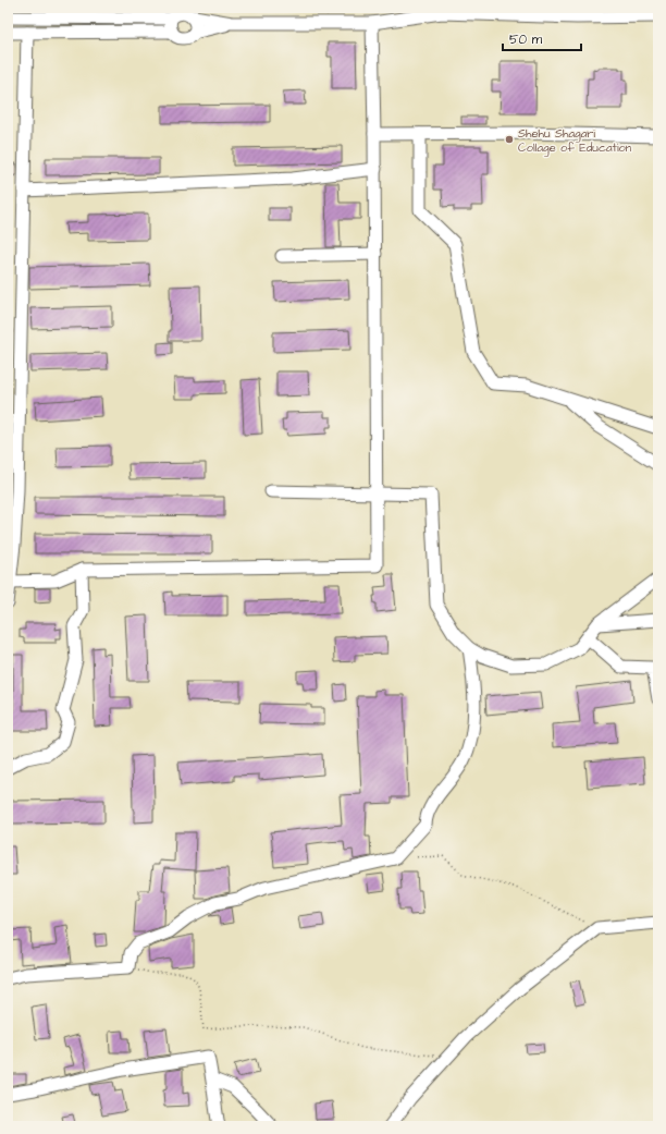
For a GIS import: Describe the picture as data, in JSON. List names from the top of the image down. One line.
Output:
{"places":["Shehu Shagari Collage of Education"],"scale_bar":"50 m"}
